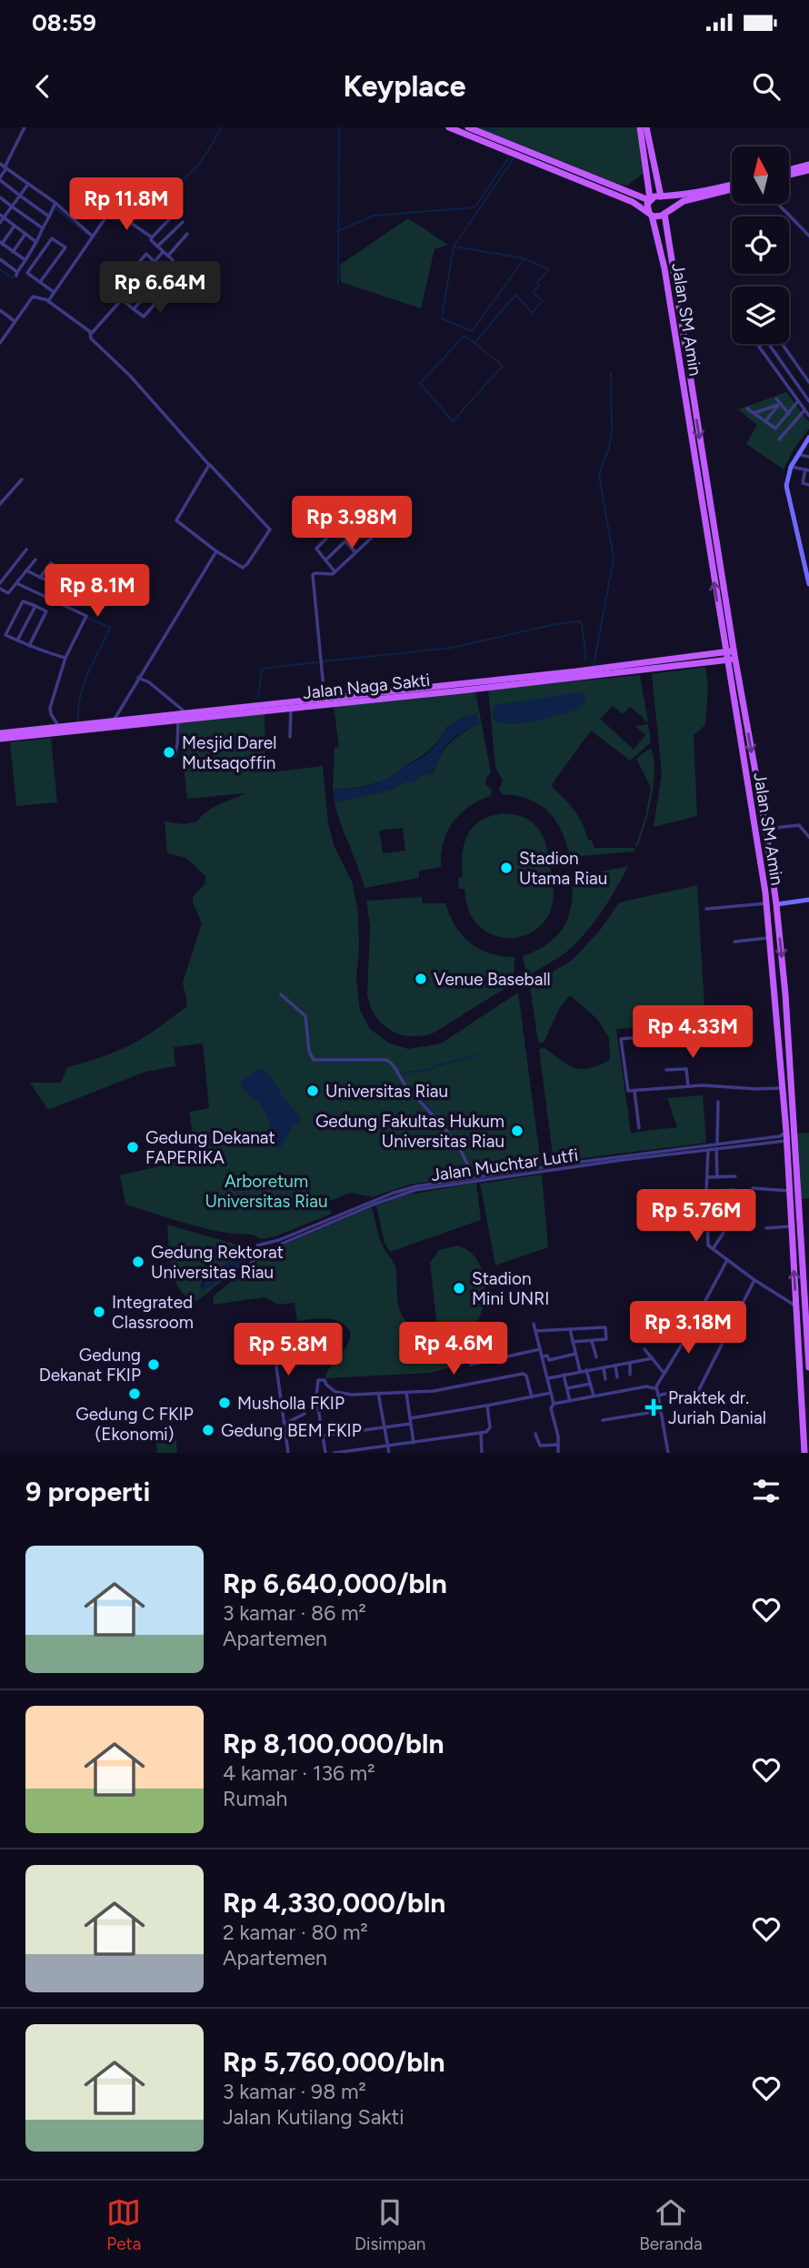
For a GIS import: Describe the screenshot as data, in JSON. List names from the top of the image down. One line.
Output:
{"streets":{"main road":["Jalan SM Amin","Jalan Naga Sakti"],"street":["Jalan Muchtar Lutfi"]},"crossings":[["Jalan SM Amin","Jalan Naga Sakti"],["Jalan SM Amin","Jalan Muchtar Lutfi"]],"parks":["Arboretum Universitas Riau"],"places":{"other":["Mesjid Darel Mutsaqoffin","Stadion Utama Riau","Venue Baseball","Universitas Riau","Gedung Fakultas Hukum Universitas Riau","Gedung Dekanat FAPERIKA","Gedung Rektorat Universitas Riau","Stadion Mini UNRI","Integrated Classroom","Gedung Dekanat FKIP","Gedung C FKIP (Ekonomi)","Musholla FKIP","Gedung BEM FKIP"],"health":["Praktek dr. Juriah Danial"]},"north":"top","page":{"status":"08:59","header":"Keyplace","price":["Rp 11.8M","Rp 6.64M","Rp 3.98M","Rp 8.1M","Rp 4.33M","Rp 5.76M","Rp 3.18M","Rp 4.6M","Rp 5.8M"],"heading":"9 properti","list":[{"name":"Rp 6,640,000/bln","note":"3 kamar · 86 m² · Apartemen"},{"name":"Rp 8,100,000/bln","note":"4 kamar · 136 m² · Rumah"},{"name":"Rp 4,330,000/bln","note":"2 kamar · 80 m² · Apartemen"},{"name":"Rp 5,760,000/bln","note":"3 kamar · 98 m² · Jalan Kutilang Sakti"}],"tabs":["Peta","Disimpan","Beranda"]}}
